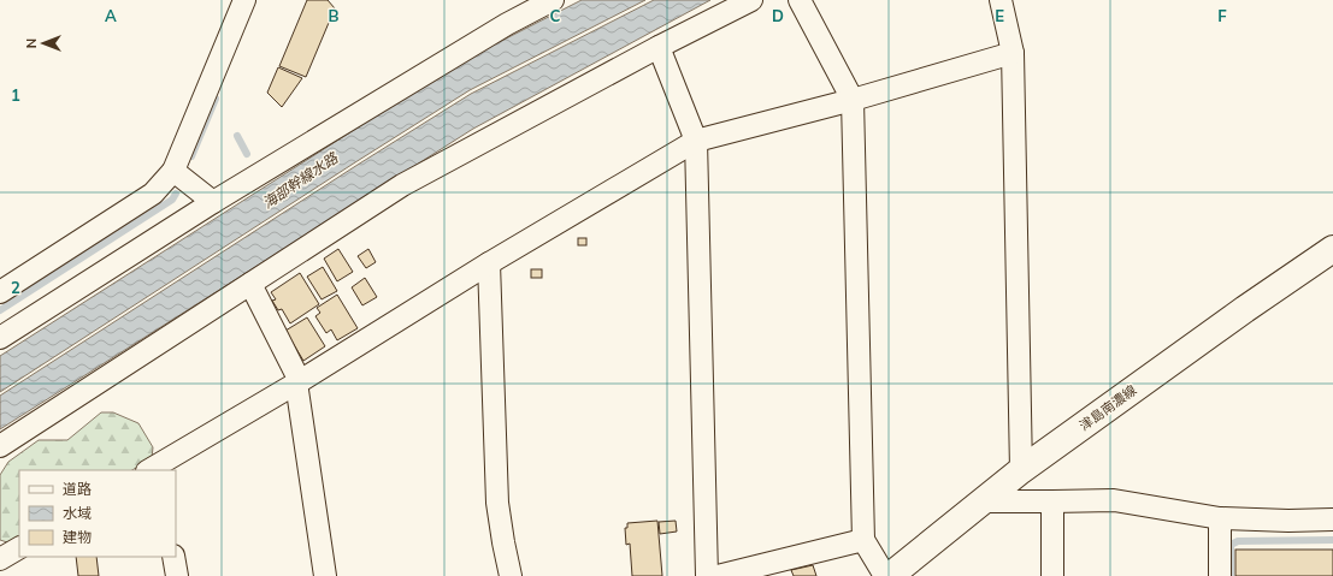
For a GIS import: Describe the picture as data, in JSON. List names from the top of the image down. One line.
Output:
{"streets":{"main road":["津島南濃線"]},"water":["海部幹線水路"],"legend":["道路","水域","建物"],"north":"left","grid":{"columns":["A","B","C","D","E","F"],"rows":["1","2"]}}
